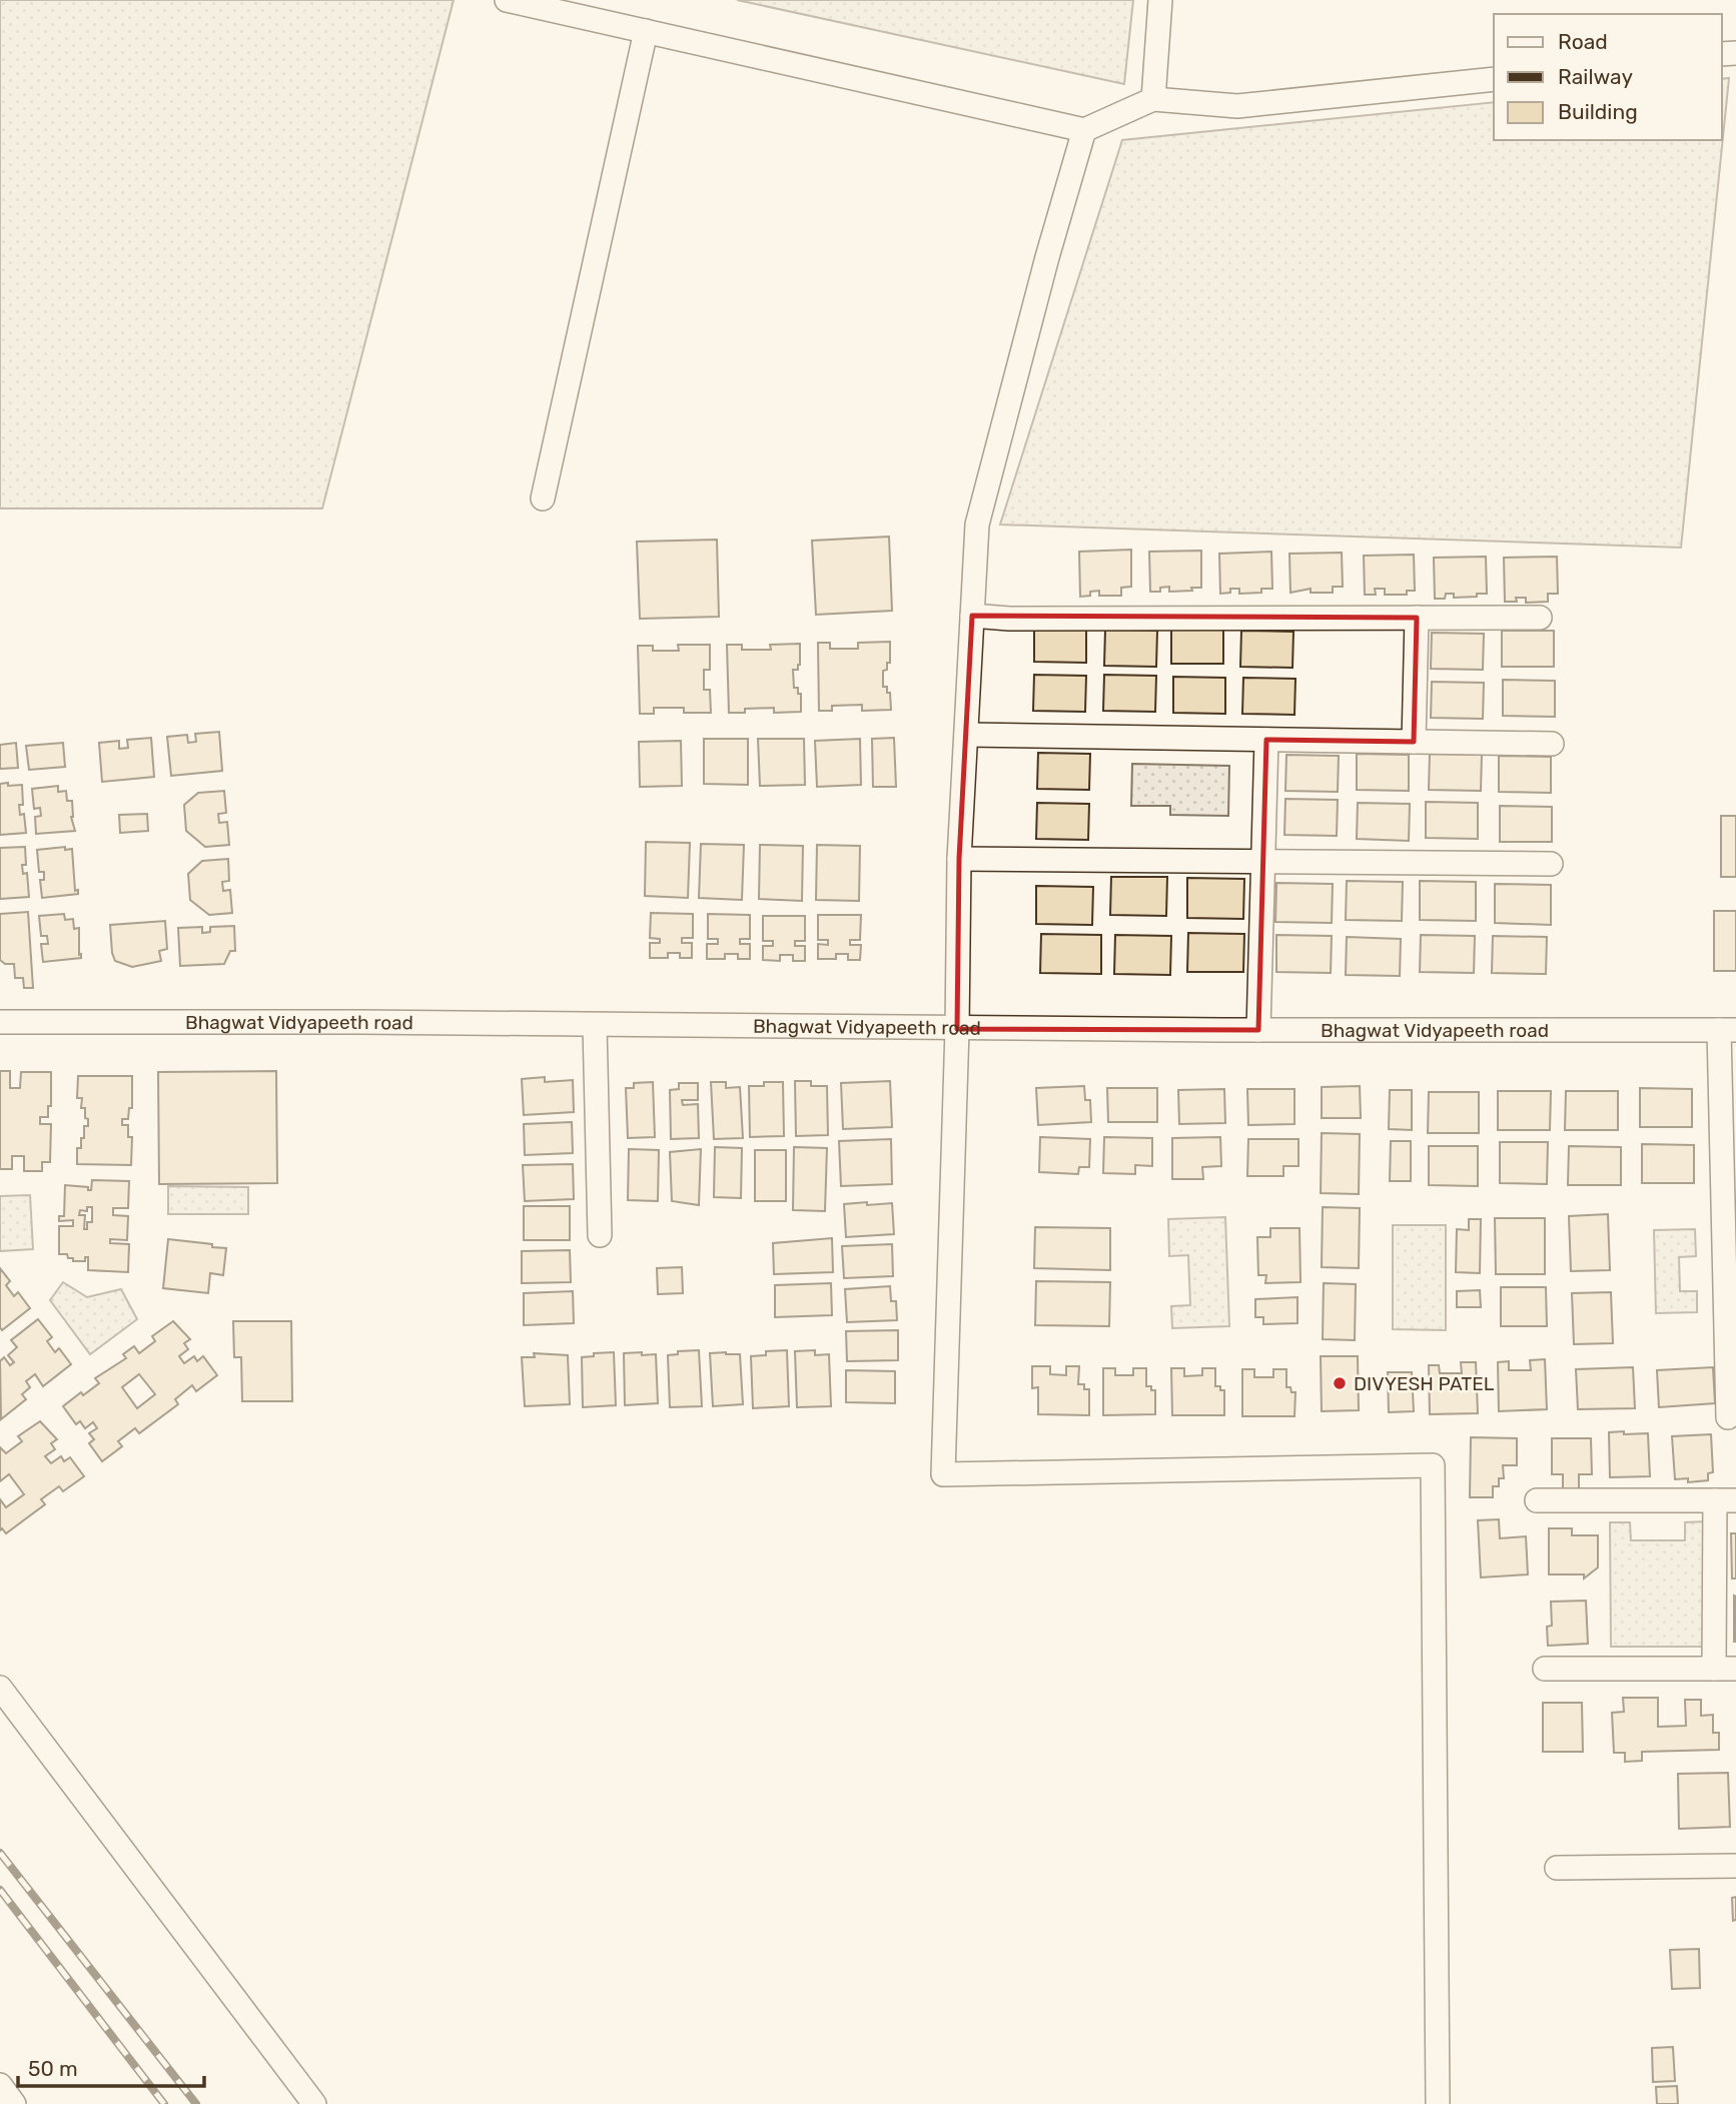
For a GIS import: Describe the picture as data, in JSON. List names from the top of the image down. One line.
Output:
{"streets":{"street":["Bhagwat Vidyapeeth road"]},"places":["DIVYESH PATEL"],"legend":["Road","Railway","Building"],"scale_bar":"50 m"}
